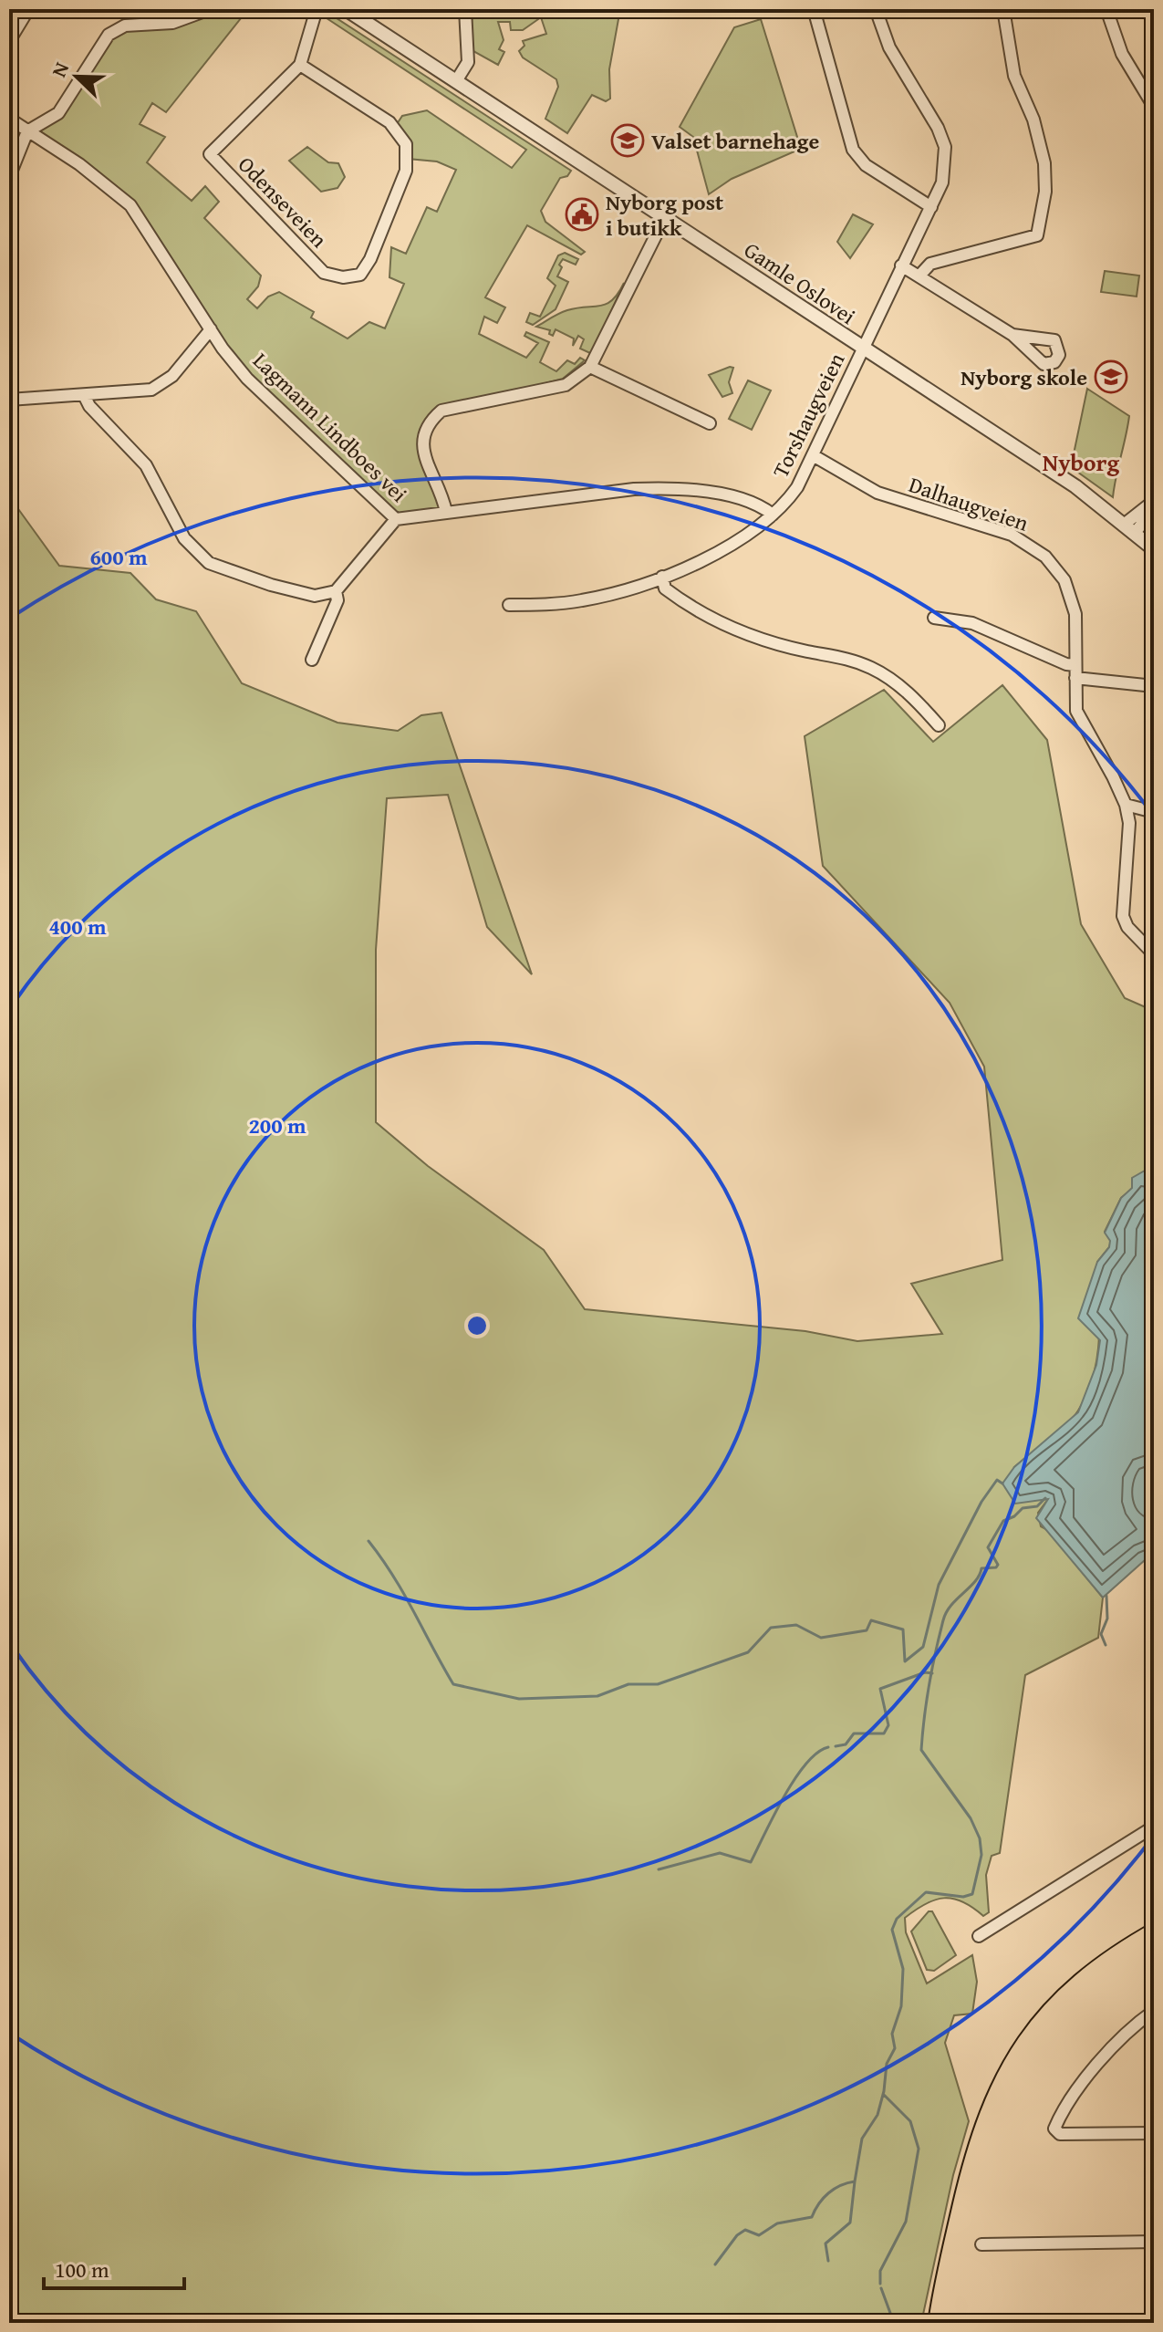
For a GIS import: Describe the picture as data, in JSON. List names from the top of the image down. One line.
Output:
{"streets":{"street":["Odenseveien","Gamle Oslovei","Torshaugveien","Lagmann Lindboes vei","Dalhaugveien"]},"crossings":[["Gamle Oslovei","Torshaugveien"],["Torshaugveien","Lagmann Lindboes vei"],["Torshaugveien","Dalhaugveien"]],"districts":["Nyborg"],"places":{"school or university":["Valset barnehage","Nyborg skole"],"public building":["Nyborg post i butikk"]},"scale_bar":"100 m","north":"top left","rings":["600 m","400 m","200 m"]}
